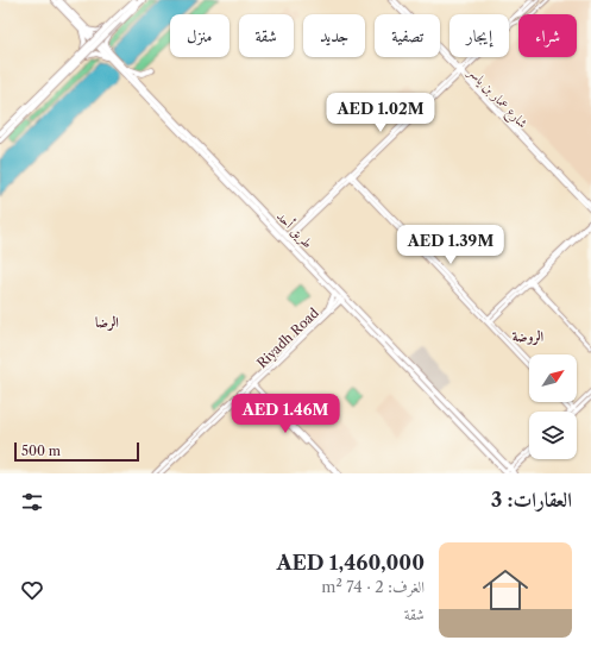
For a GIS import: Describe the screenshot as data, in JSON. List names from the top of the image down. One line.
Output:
{"streets":{"main road":["طريق أحد"],"street":["شارع عمار بن ياسر","Riyadh Road"]},"crossings":[["طريق أحد","Riyadh Road"]],"districts":["الرضا","الروضة"],"scale_bar":"500 m","north":"top right","page":{"chip":["شراء","إيجار","تصفية","جديد","شقة","منزل"],"price":["AED 1.02M","AED 1.39M","AED 1.46M"],"scale":"500 m","heading":"العقارات: 3","list":[{"name":"AED 1,460,000","note":"الغرف: 2 · 74 m² · شقة"}]}}
